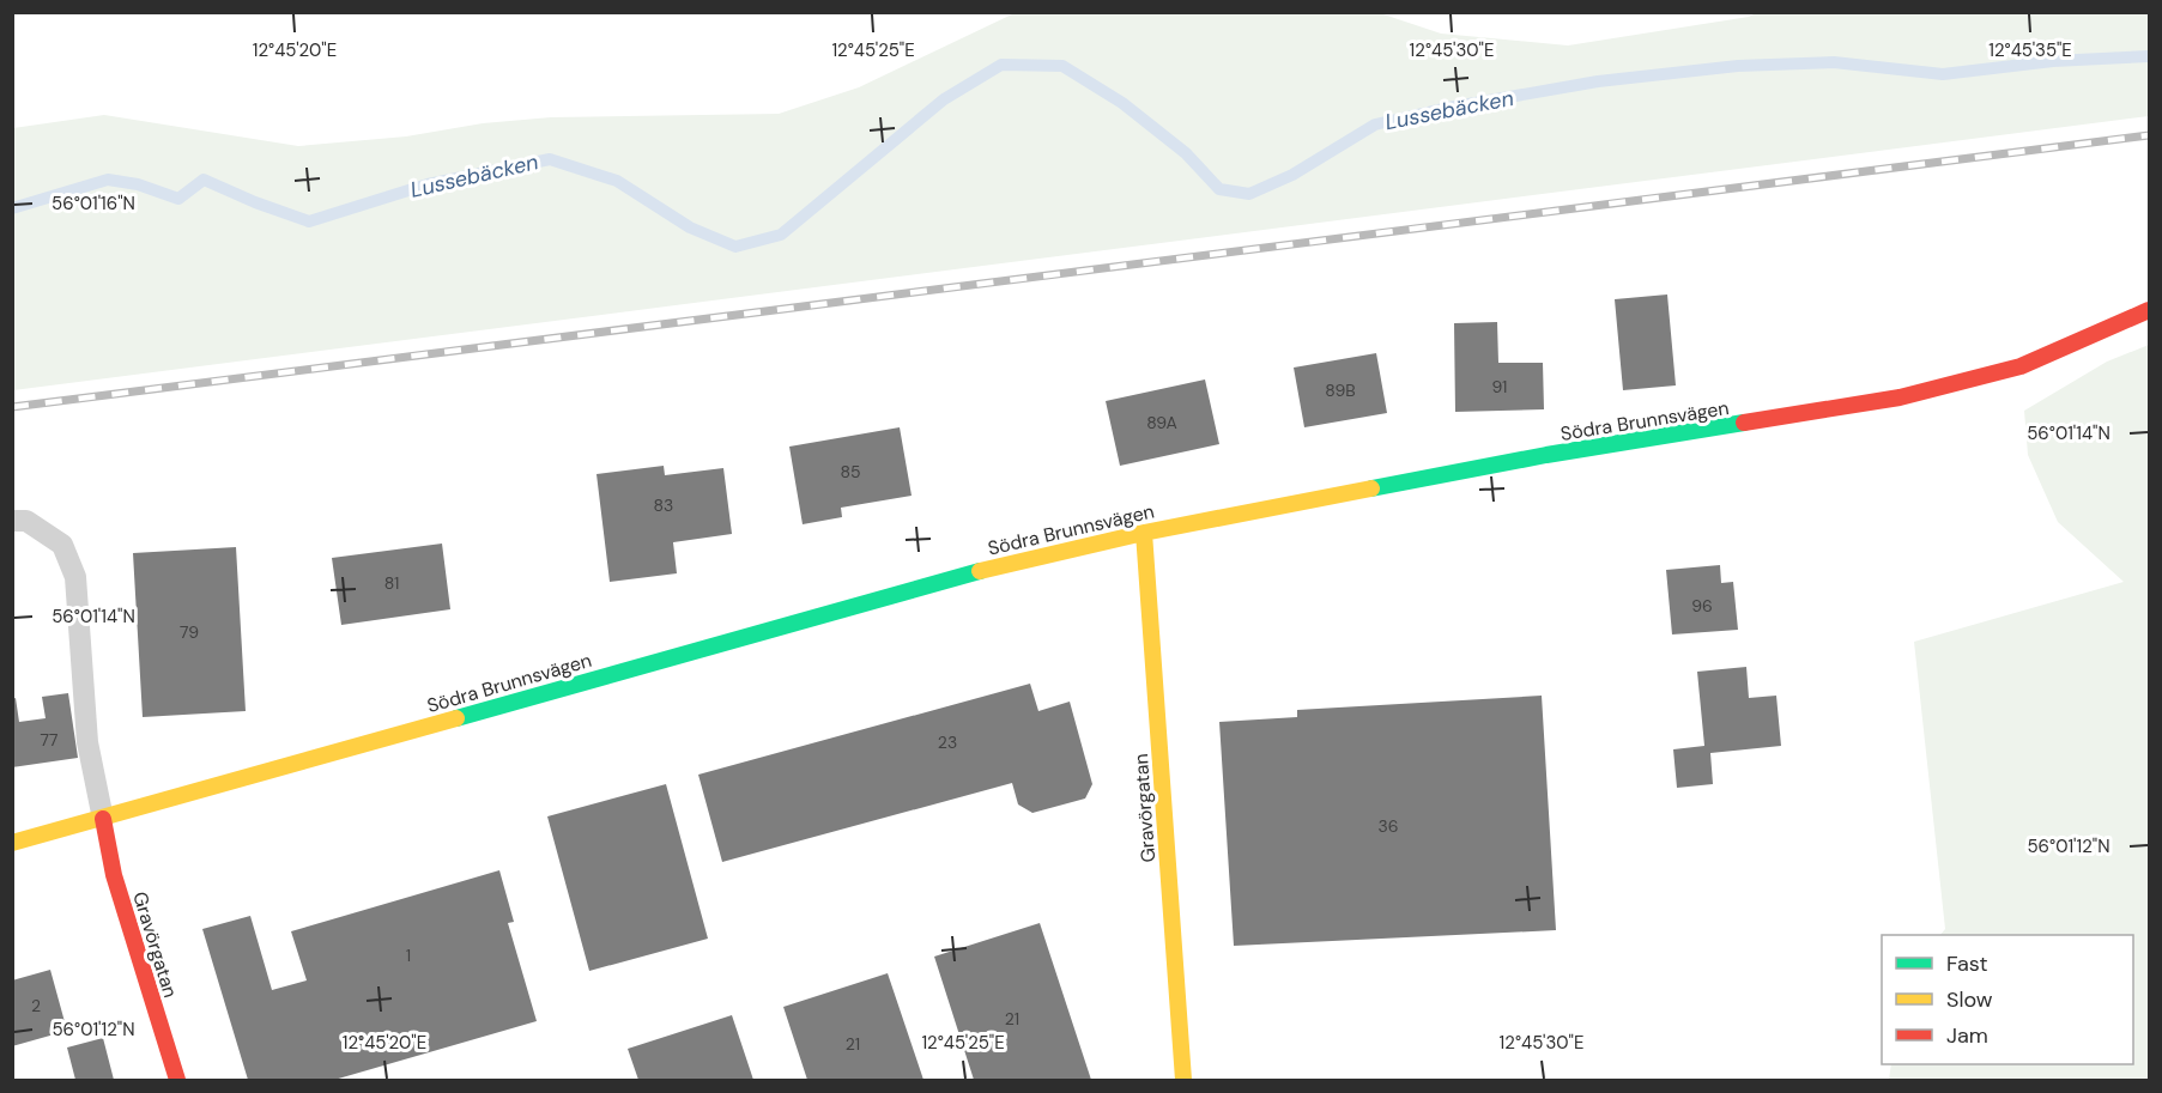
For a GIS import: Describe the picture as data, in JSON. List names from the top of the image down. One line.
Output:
{"streets":{"street":["Södra Brunnsvägen","Gravörgatan"]},"crossings":[["Södra Brunnsvägen","Gravörgatan"]],"water":["Lussebäcken"],"house_numbers":["91","89B","89A","85","83","81","96","79","77","23","36","1","2","21","21"],"legend":["Fast","Slow","Jam"],"coordinates":["12°45'20\"E","12°45'25\"E","12°45'30\"E","12°45'35\"E","56°01'16\"N","56°01'14\"N","56°01'12\"N"]}
